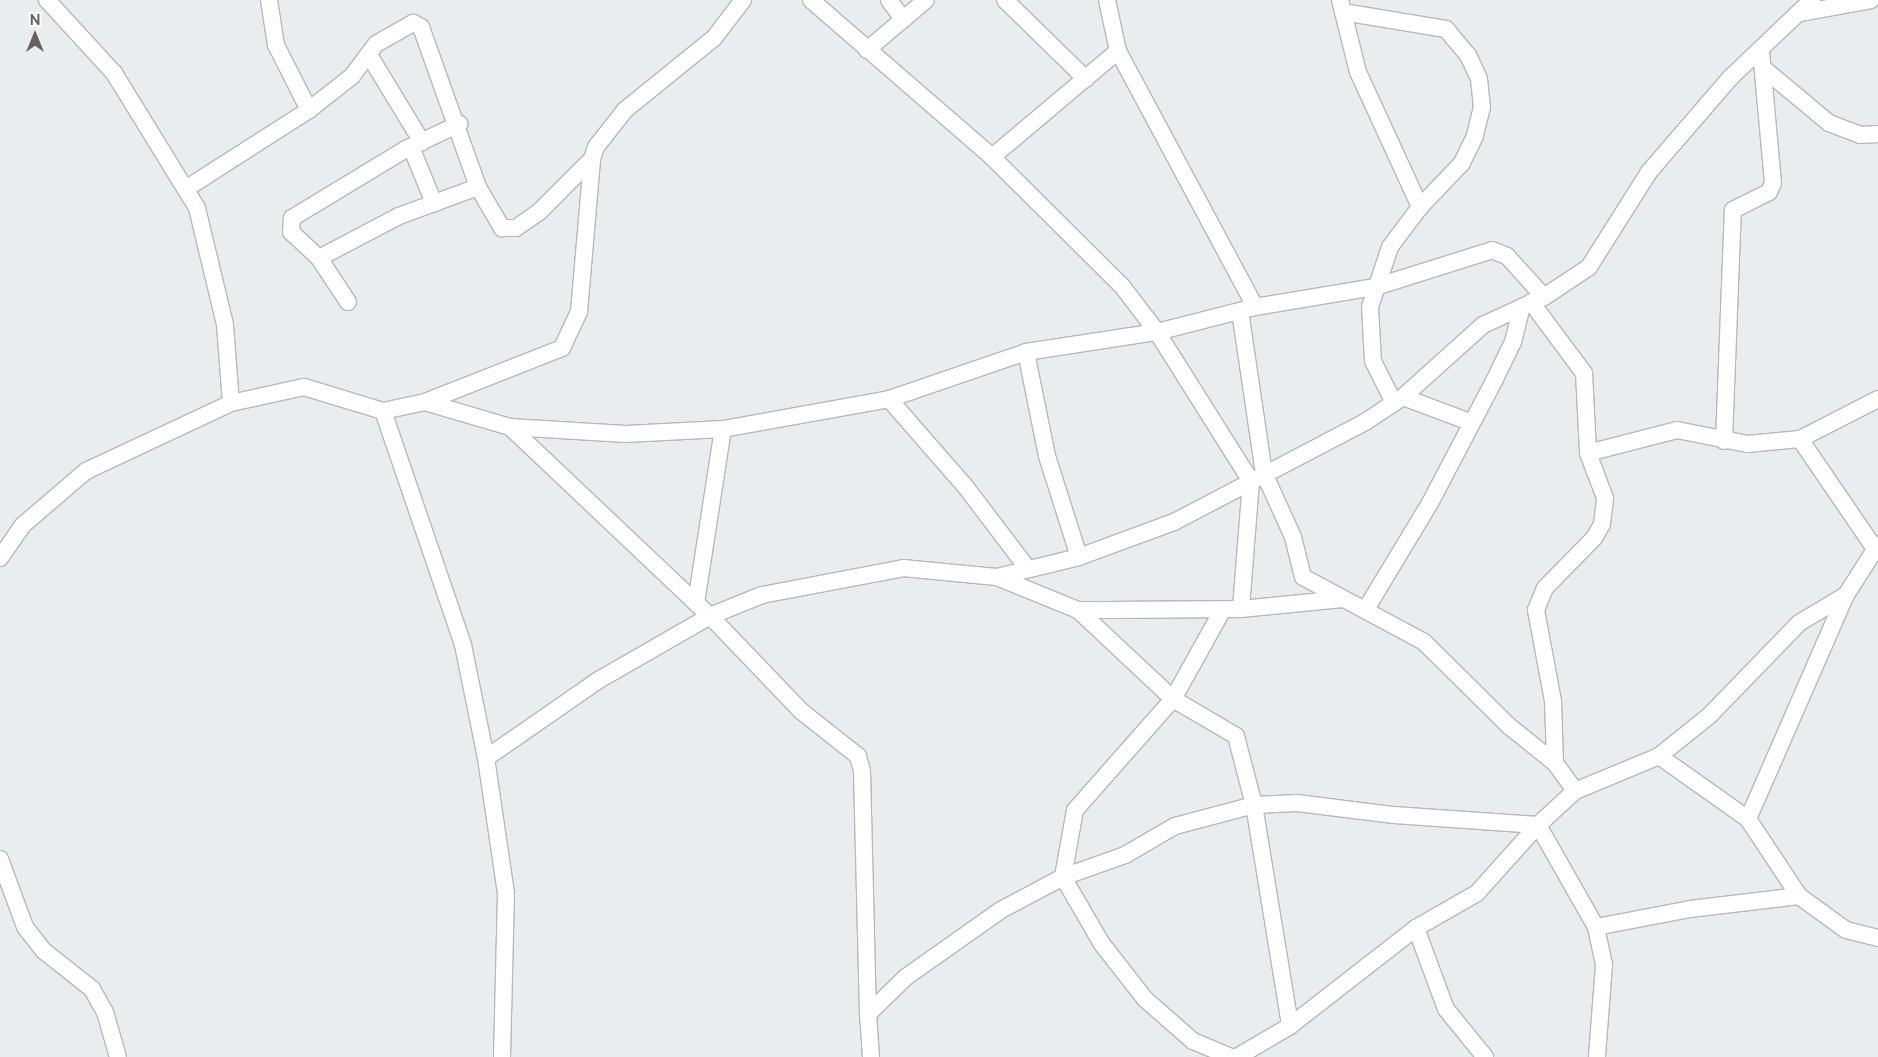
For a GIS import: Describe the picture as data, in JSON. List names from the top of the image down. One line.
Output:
{"north":"top"}
